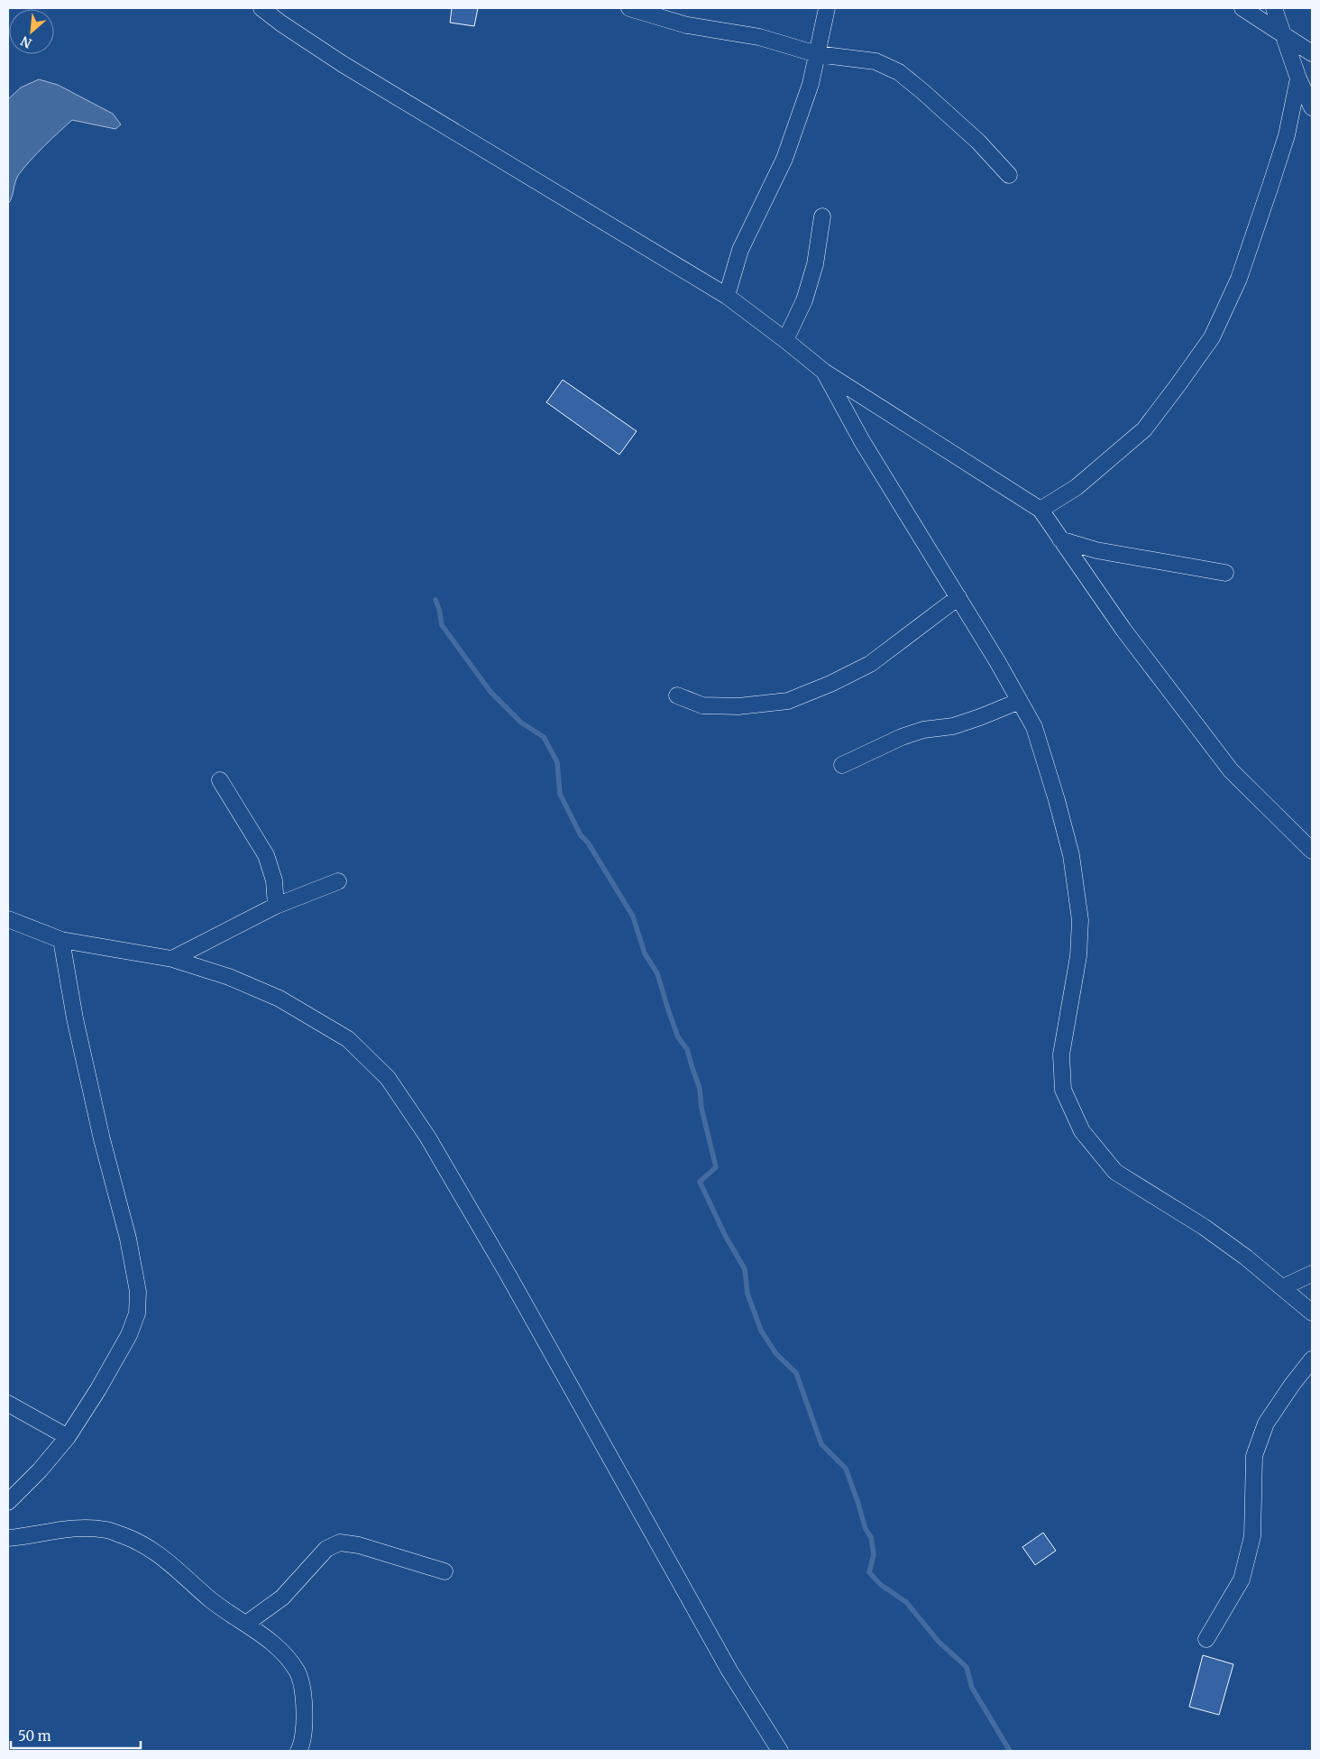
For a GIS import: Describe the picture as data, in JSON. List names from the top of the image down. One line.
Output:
{"scale_bar":"50 m","north":"bottom left"}
